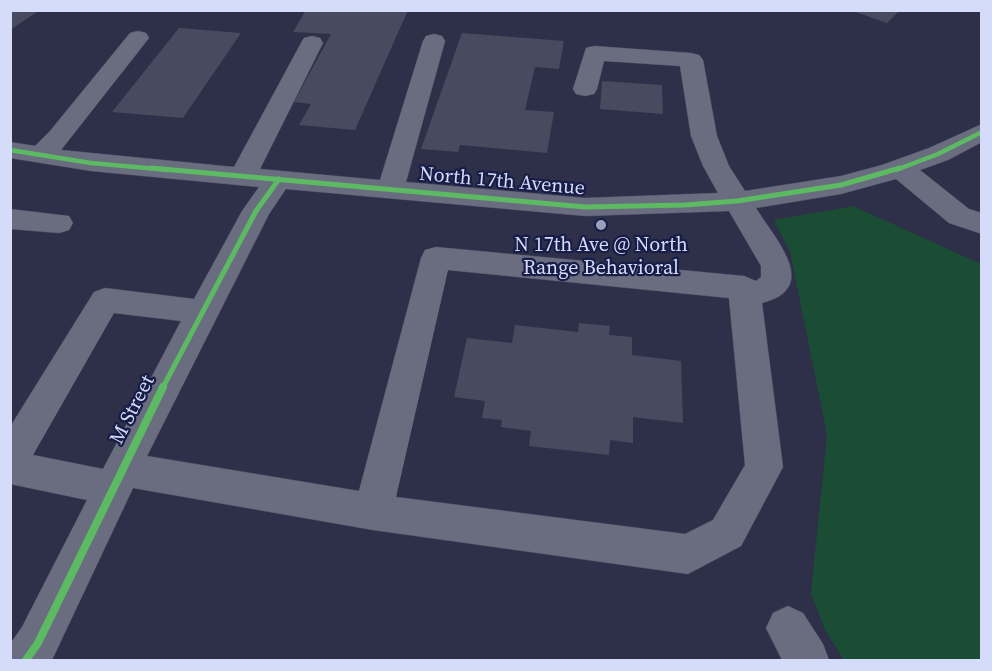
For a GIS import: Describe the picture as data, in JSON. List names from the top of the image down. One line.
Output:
{"streets":{"street":["North 17th Avenue","M Street"]},"crossings":[["North 17th Avenue","M Street"]],"places":["N 17th Ave @ North Range Behavioral"]}
